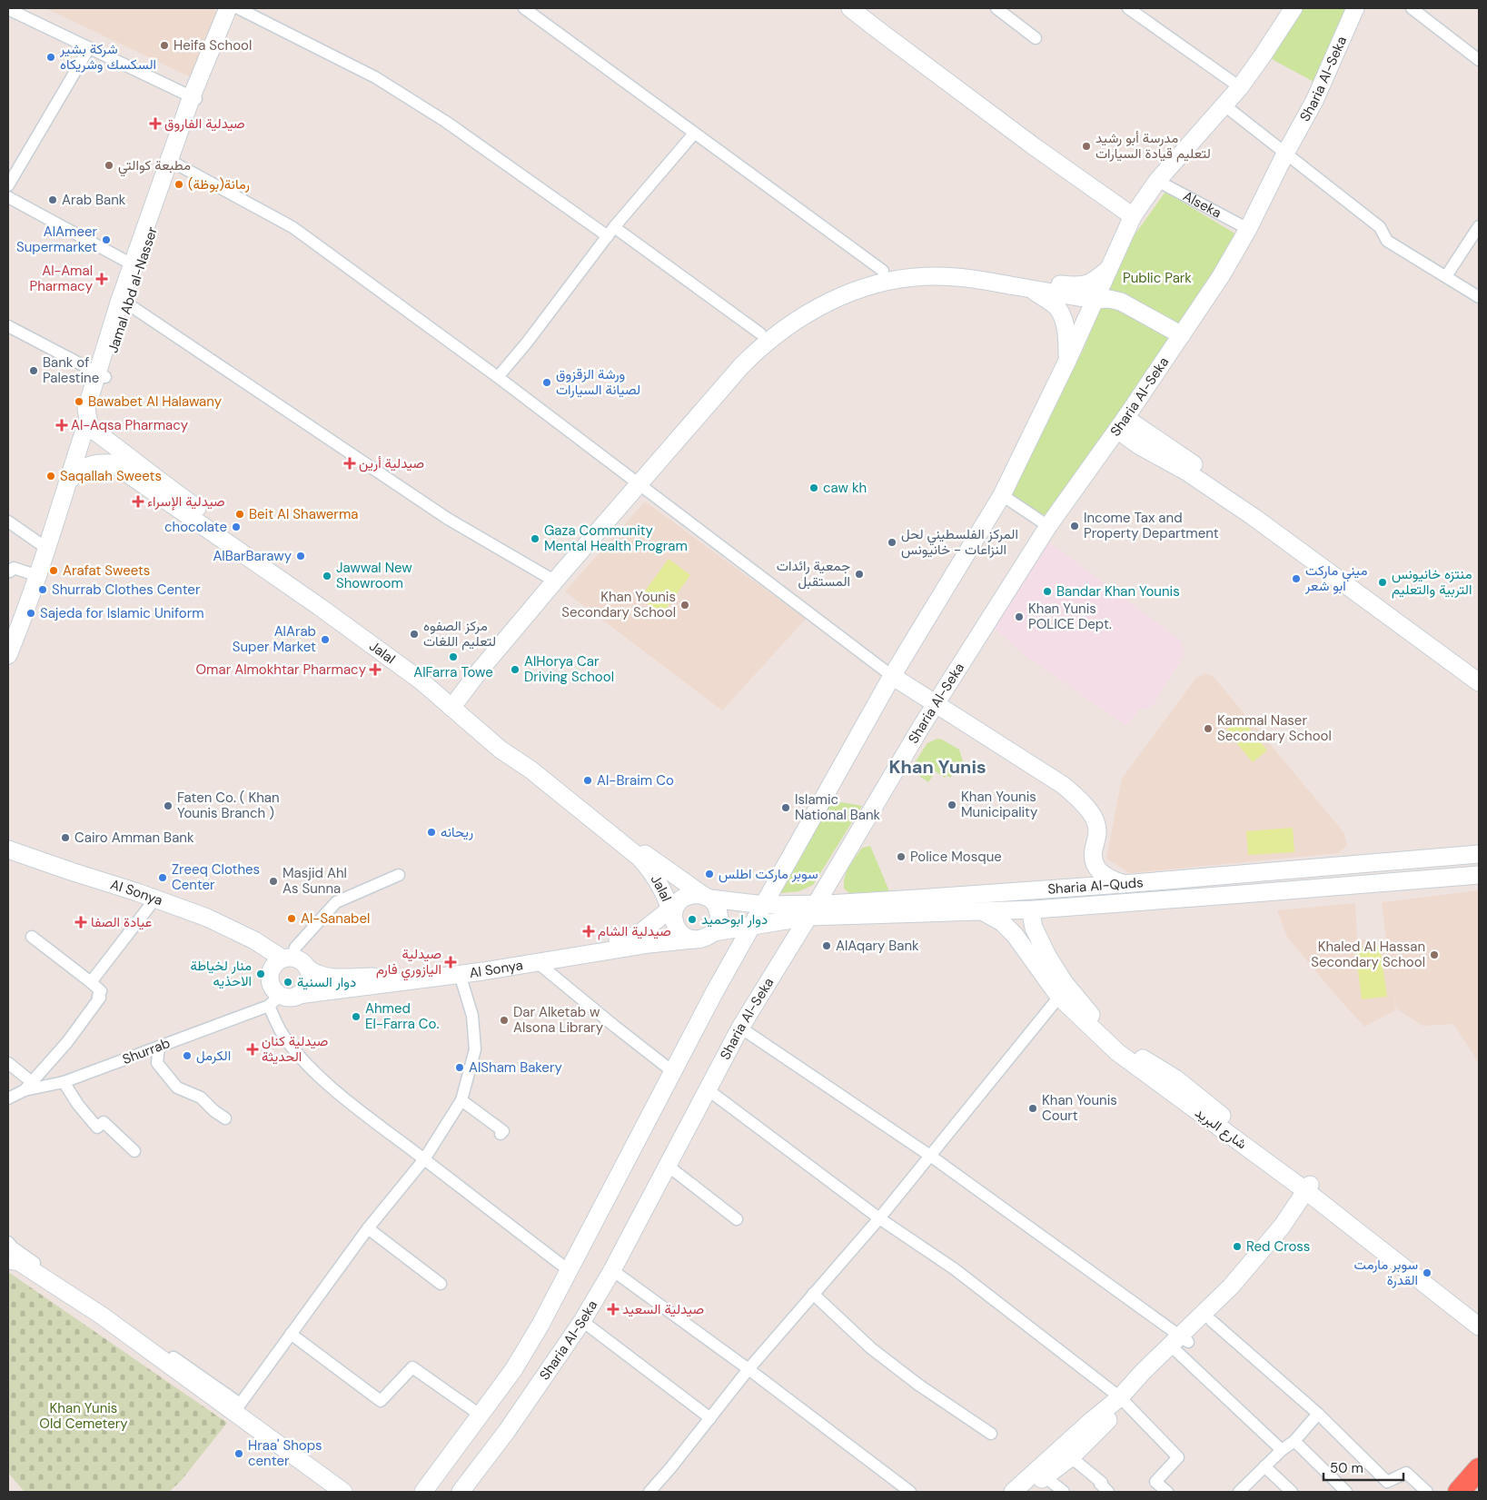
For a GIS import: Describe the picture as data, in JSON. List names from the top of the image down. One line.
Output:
{"streets":{"main road":["Sharia Al-Seka","Jamal Abd al-Nasser","Jalal","Sharia Al-Quds","Al Sonya","شارع البريد"],"street":["Alseka","Shurrab"]},"crossings":[["Sharia Al-Seka","Alseka"],["Sharia Al-Seka","Sharia Al-Quds"],["Jamal Abd al-Nasser","Jalal"],["Jalal","Sharia Al-Quds"],["Jalal","Al Sonya"],["Sharia Al-Quds","Al Sonya"],["Sharia Al-Quds","شارع البريد"],["Al Sonya","Shurrab"]],"districts":["Khan Yunis"],"parks":["Public Park","Khan Yunis Old Cemetery"],"places":{"other":["Heifa School","شركة بشير السكسك وشريكاه","مدرسة أبو رشيد لتعليم قيادة السيارات","مطبعة كوالتي","رمانة(بوظة)","Arab Bank","AlAmeer Supermarket","Bank of Palestine","ورشة الزقزوق لصيانة السيارات","Bawabet Al Halawany","Saqallah Sweets","caw kh","Beit Al Shawerma","Income Tax and Property Department","chocolate","Gaza Community Mental Health Program","المركز الفلسطيني لحل النزاعات - خانيونس","AlBarBarawy","Arafat Sweets","جمعية رائدات المستقبل","Jawwal New Showroom","ميني ماركت ابو شعر","منتزه خانيونس التربية والتعليم","Shurrab Clothes Center","Bandar Khan Younis","Khan Younis Secondary School","Sajeda for Islamic Uniform","Khan Yunis POLICE Dept.","مركز الصفوه لتعليم اللغات","AlArab Super Market","AlFarra Towe","AlHorya Car Driving School","Kammal Naser Secondary School","Al-Braim Co","Khan Younis Municipality","Faten Co. ( Khan Younis Branch )","Islamic National Bank","ريحانه","Cairo Amman Bank","Police Mosque","سوبر ماركت اطلس","Zreeq Clothes Center","Masjid Ahl As Sunna","Al-Sanabel","دوار ابوحميد","AlAqary Bank","Khaled Al Hassan Secondary School","منار لخياطة الاحذيه","دوار السنية","Ahmed El-Farra Co.","Dar Alketab w Alsona Library","الكرمل","AlSham Bakery","Khan Younis Court","Red Cross","سوبر مارمت القدرة","Hraa' Shops center"],"health":["صيدلية الفاروق","Al-Amal Pharmacy","Al-Aqsa Pharmacy","صيدلية أرين","صيدلية الإسراء","Omar Almokhtar Pharmacy","عيادة الصفا","صيدلية الشام","صيدلية اليازوري فارم","صيدلية كنان الحديثة","صيدلية السعيد"]},"scale_bar":"50 m"}
